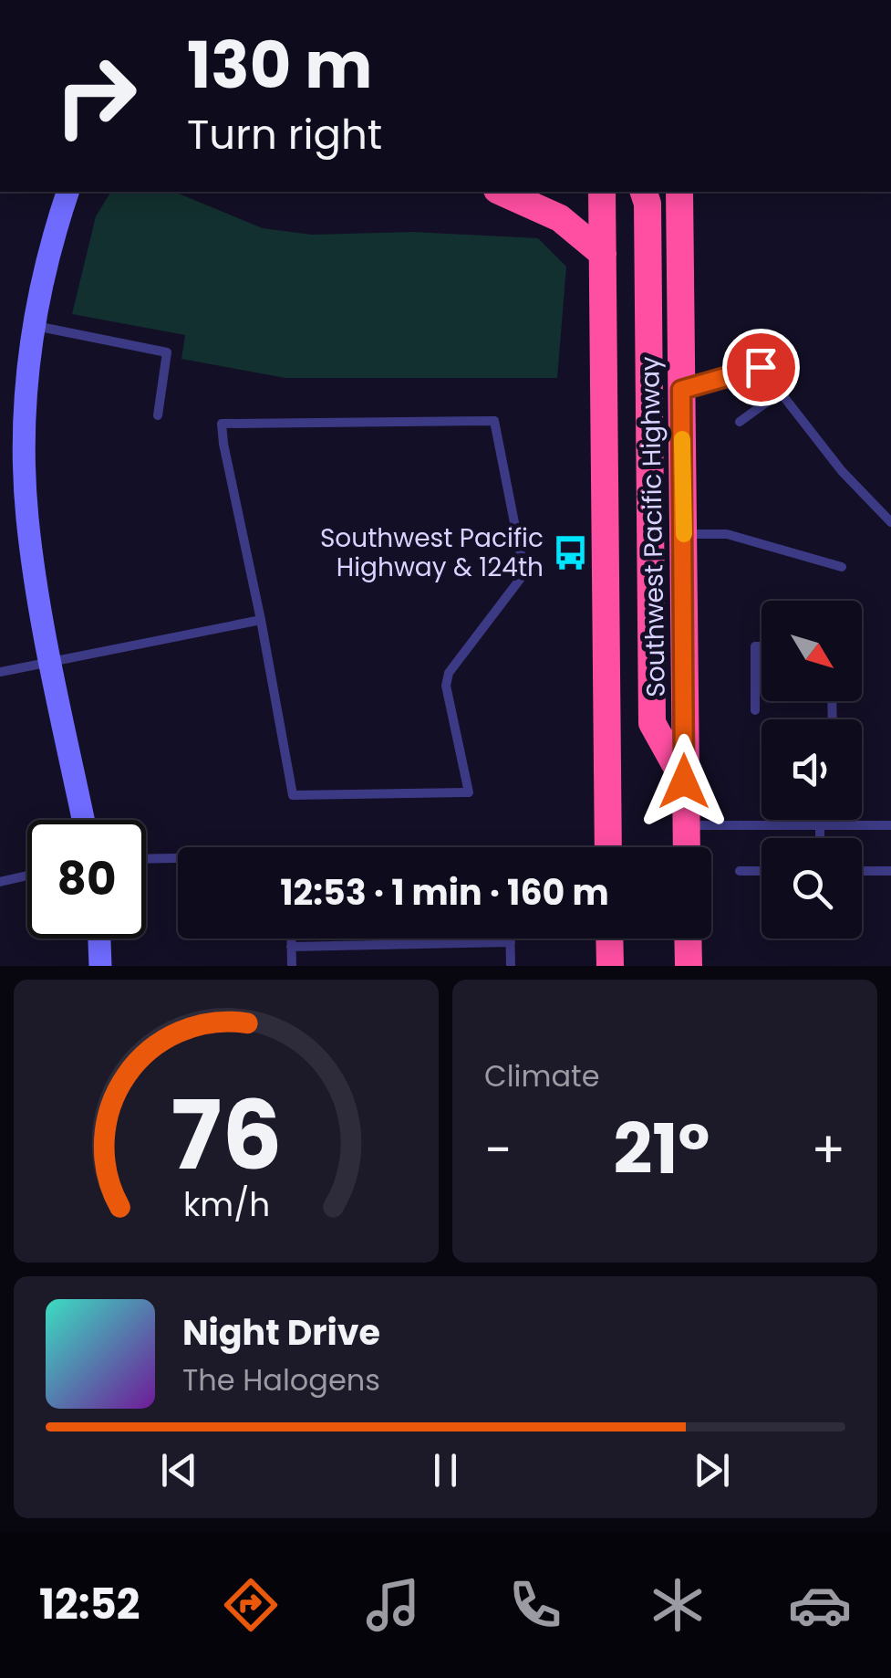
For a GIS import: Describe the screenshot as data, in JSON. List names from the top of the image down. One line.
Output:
{"streets":{"highway":["Southwest Pacific Highway"]},"places":{"bus stop":["Southwest Pacific Highway & 124th"]},"north":"bottom right","page":{"turn":["130 m","Turn right"],"limit":"80","trip":"12:53 · 1 min · 160 m","tile":"Climate","heat":["−","21°","+"],"song":["Night Drive","The Halogens"],"tabs":"12:52","gauge":["76","km/h"]}}
